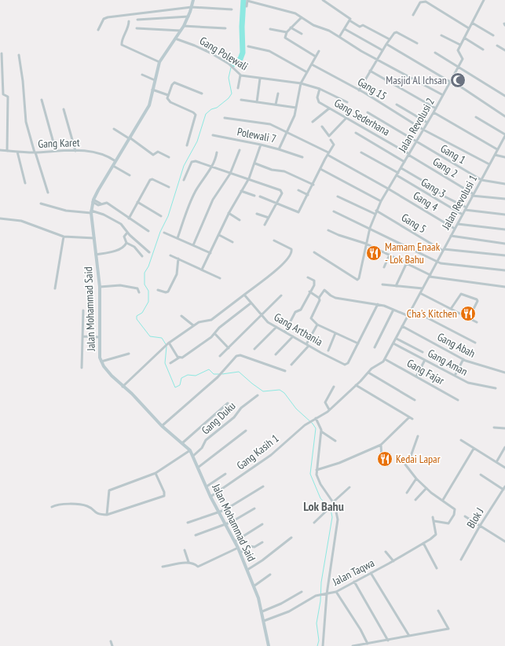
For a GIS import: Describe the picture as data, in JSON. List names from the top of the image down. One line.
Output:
{"streets":{"street":["Gang Polewali","Gang 15","Gang Sederhana","Jalan Revolusi 2","Polewali 7","Gang Karet","Gang 1","Gang 2","Gang 3","Gang 4","Jalan Revolusi 1","Gang 5","Jalan Mohammad Said","Gang Arthania","Gang Abah","Gang Aman","Gang Fajar","Gang Duku","Gang Kasih 1","Blok J","Jalan Taqwa"]},"crossings":[["Gang Polewali","Gang Sederhana"],["Gang Polewali","Polewali 7"],["Gang Polewali","Jalan Mohammad Said"],["Gang 15","Jalan Revolusi 2"],["Gang 15","Jalan Revolusi 1"],["Gang Sederhana","Jalan Revolusi 2"],["Gang Sederhana","Gang 2"],["Jalan Revolusi 2","Gang 1"],["Jalan Revolusi 2","Gang 2"],["Jalan Revolusi 2","Gang 3"],["Jalan Revolusi 2","Gang 4"],["Jalan Revolusi 2","Gang 5"],["Polewali 7","Gang 4"],["Gang Karet","Jalan Mohammad Said"],["Gang 1","Jalan Revolusi 1"],["Gang 2","Jalan Revolusi 1"],["Gang 3","Jalan Revolusi 1"],["Gang 4","Jalan Revolusi 1"],["Jalan Revolusi 1","Gang 5"],["Jalan Revolusi 1","Gang Abah"],["Jalan Revolusi 1","Gang Aman"],["Jalan Revolusi 1","Gang Fajar"],["Jalan Revolusi 1","Gang Kasih 1"],["Jalan Mohammad Said","Gang Duku"],["Jalan Mohammad Said","Gang Kasih 1"],["Jalan Mohammad Said","Jalan Taqwa"]],"districts":["Lok Bahu"],"places":{"mosque":["Masjid Al Ichsan"],"restaurant":["Mamam Enaak - Lok Bahu","Cha's Kitchen","Kedai Lapar"]}}
